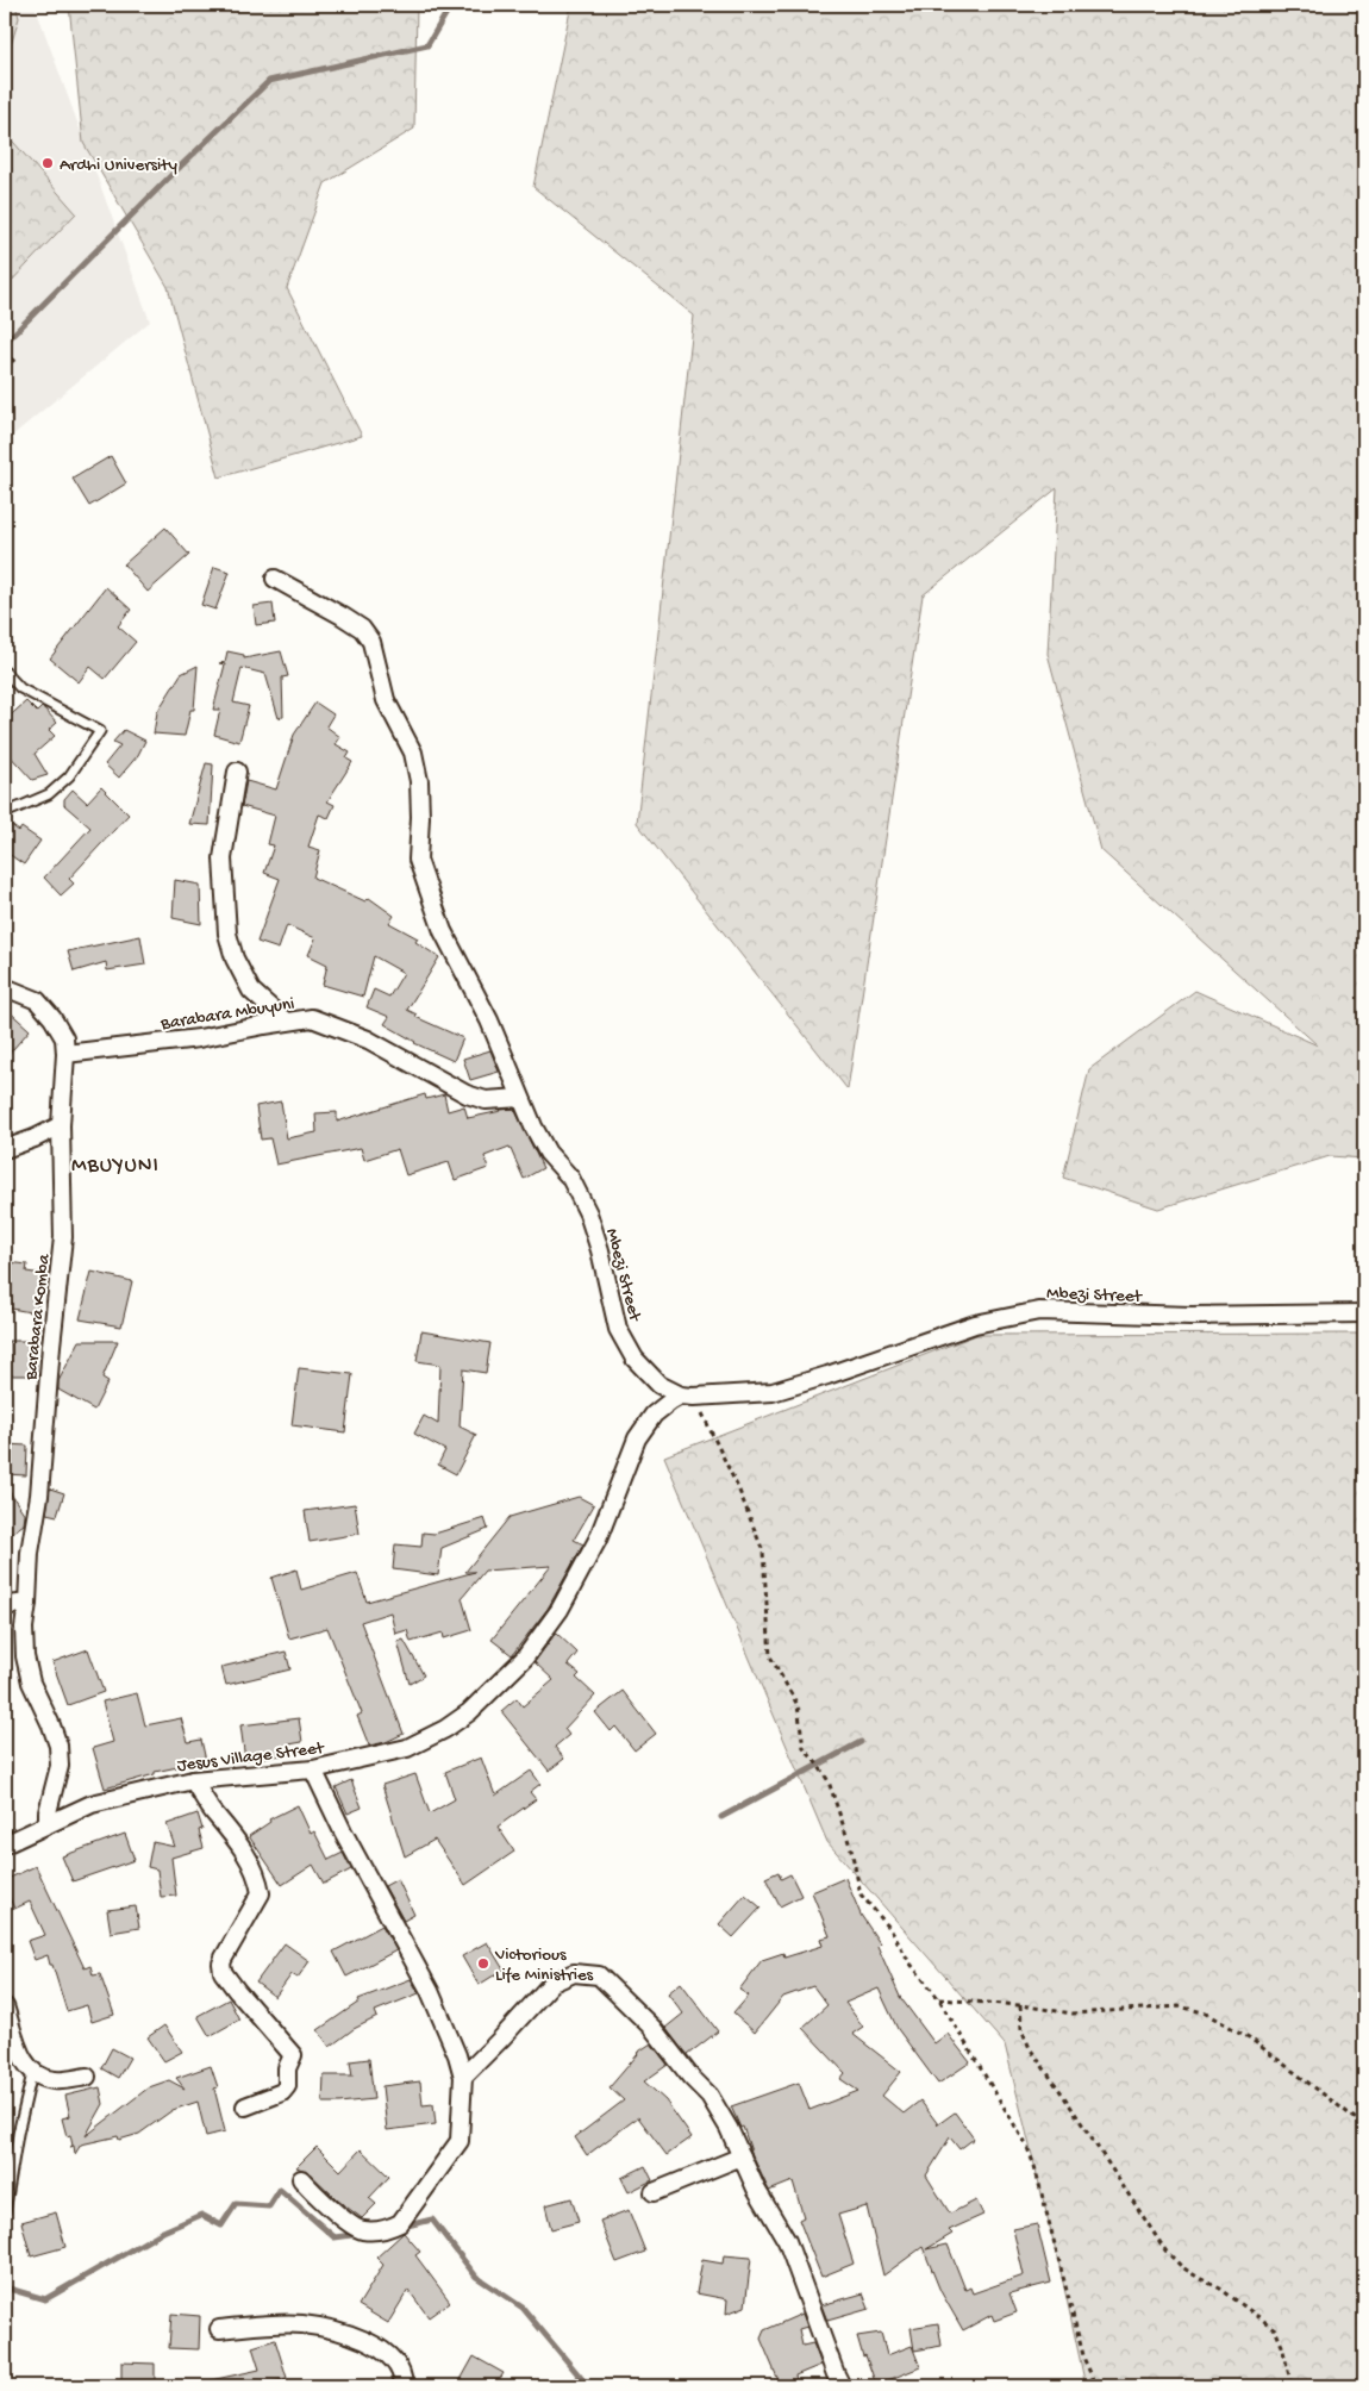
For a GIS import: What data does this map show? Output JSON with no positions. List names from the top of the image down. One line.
{"streets":{"street":["Barabara Mbuyuni","Mbezi Street","Barabara Komba","Jesus Village Street"]},"crossings":[["Barabara Mbuyuni","Mbezi Street"],["Barabara Mbuyuni","Barabara Komba"],["Mbezi Street","Jesus Village Street"],["Barabara Komba","Jesus Village Street"]],"districts":["MBUYUNI"],"places":["Ardhi University","Victorious Life Ministries"]}
